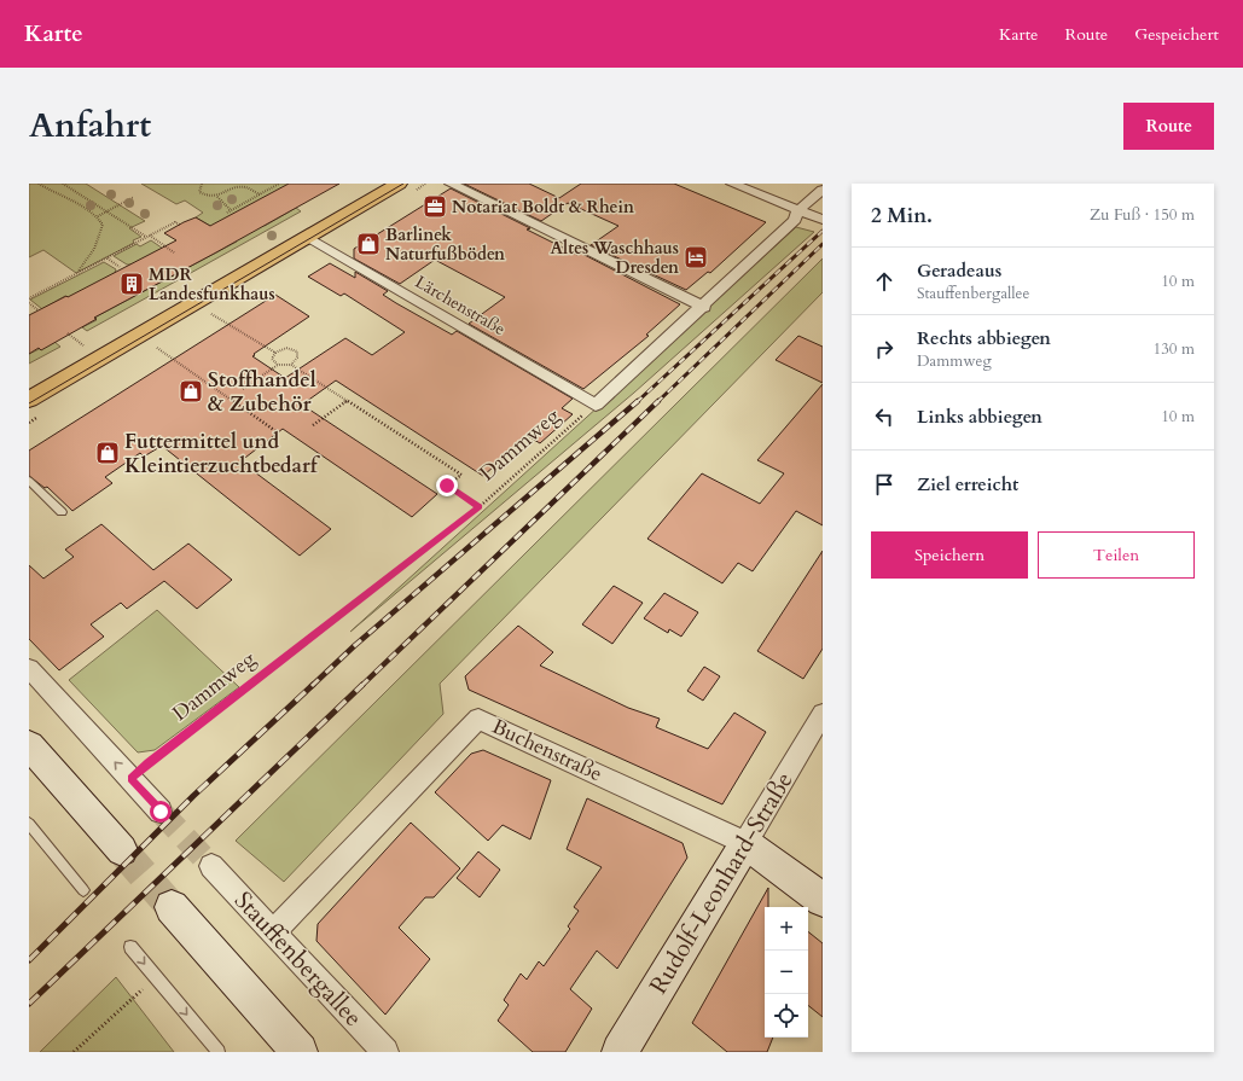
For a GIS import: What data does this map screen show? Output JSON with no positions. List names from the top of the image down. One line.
{"streets":{"main road":["Buchenstraße","Rudolf-Leonhard-Straße"],"street":["Lärchenstraße","Stauffenbergallee"],"path":["Dammweg"]},"crossings":[["Lärchenstraße","Dammweg"],["Buchenstraße","Rudolf-Leonhard-Straße"],["Buchenstraße","Stauffenbergallee"]],"places":{"office":["Notariat Boldt & Rhein"],"shop":["Barlinek Naturfußböden","Stoffhandel & Zubehör","Futtermittel und Kleintierzuchtbedarf"],"hotel":["Altes Waschhaus Dresden"],"building":["MDR Landesfunkhaus"]},"page":{"header":"Karte","nav":["Karte","Route","Gespeichert"],"title":"Anfahrt","buttons":["Route",["Speichern","Teilen"]],"heading":["2 Min.","Zu Fuß · 150 m"],"list":[["Geradeaus","Stauffenbergallee","10 m"],["Rechts abbiegen","Dammweg","130 m"],["Links abbiegen","10 m"],"Ziel erreicht"],"map_buttons":["+","−"]}}
